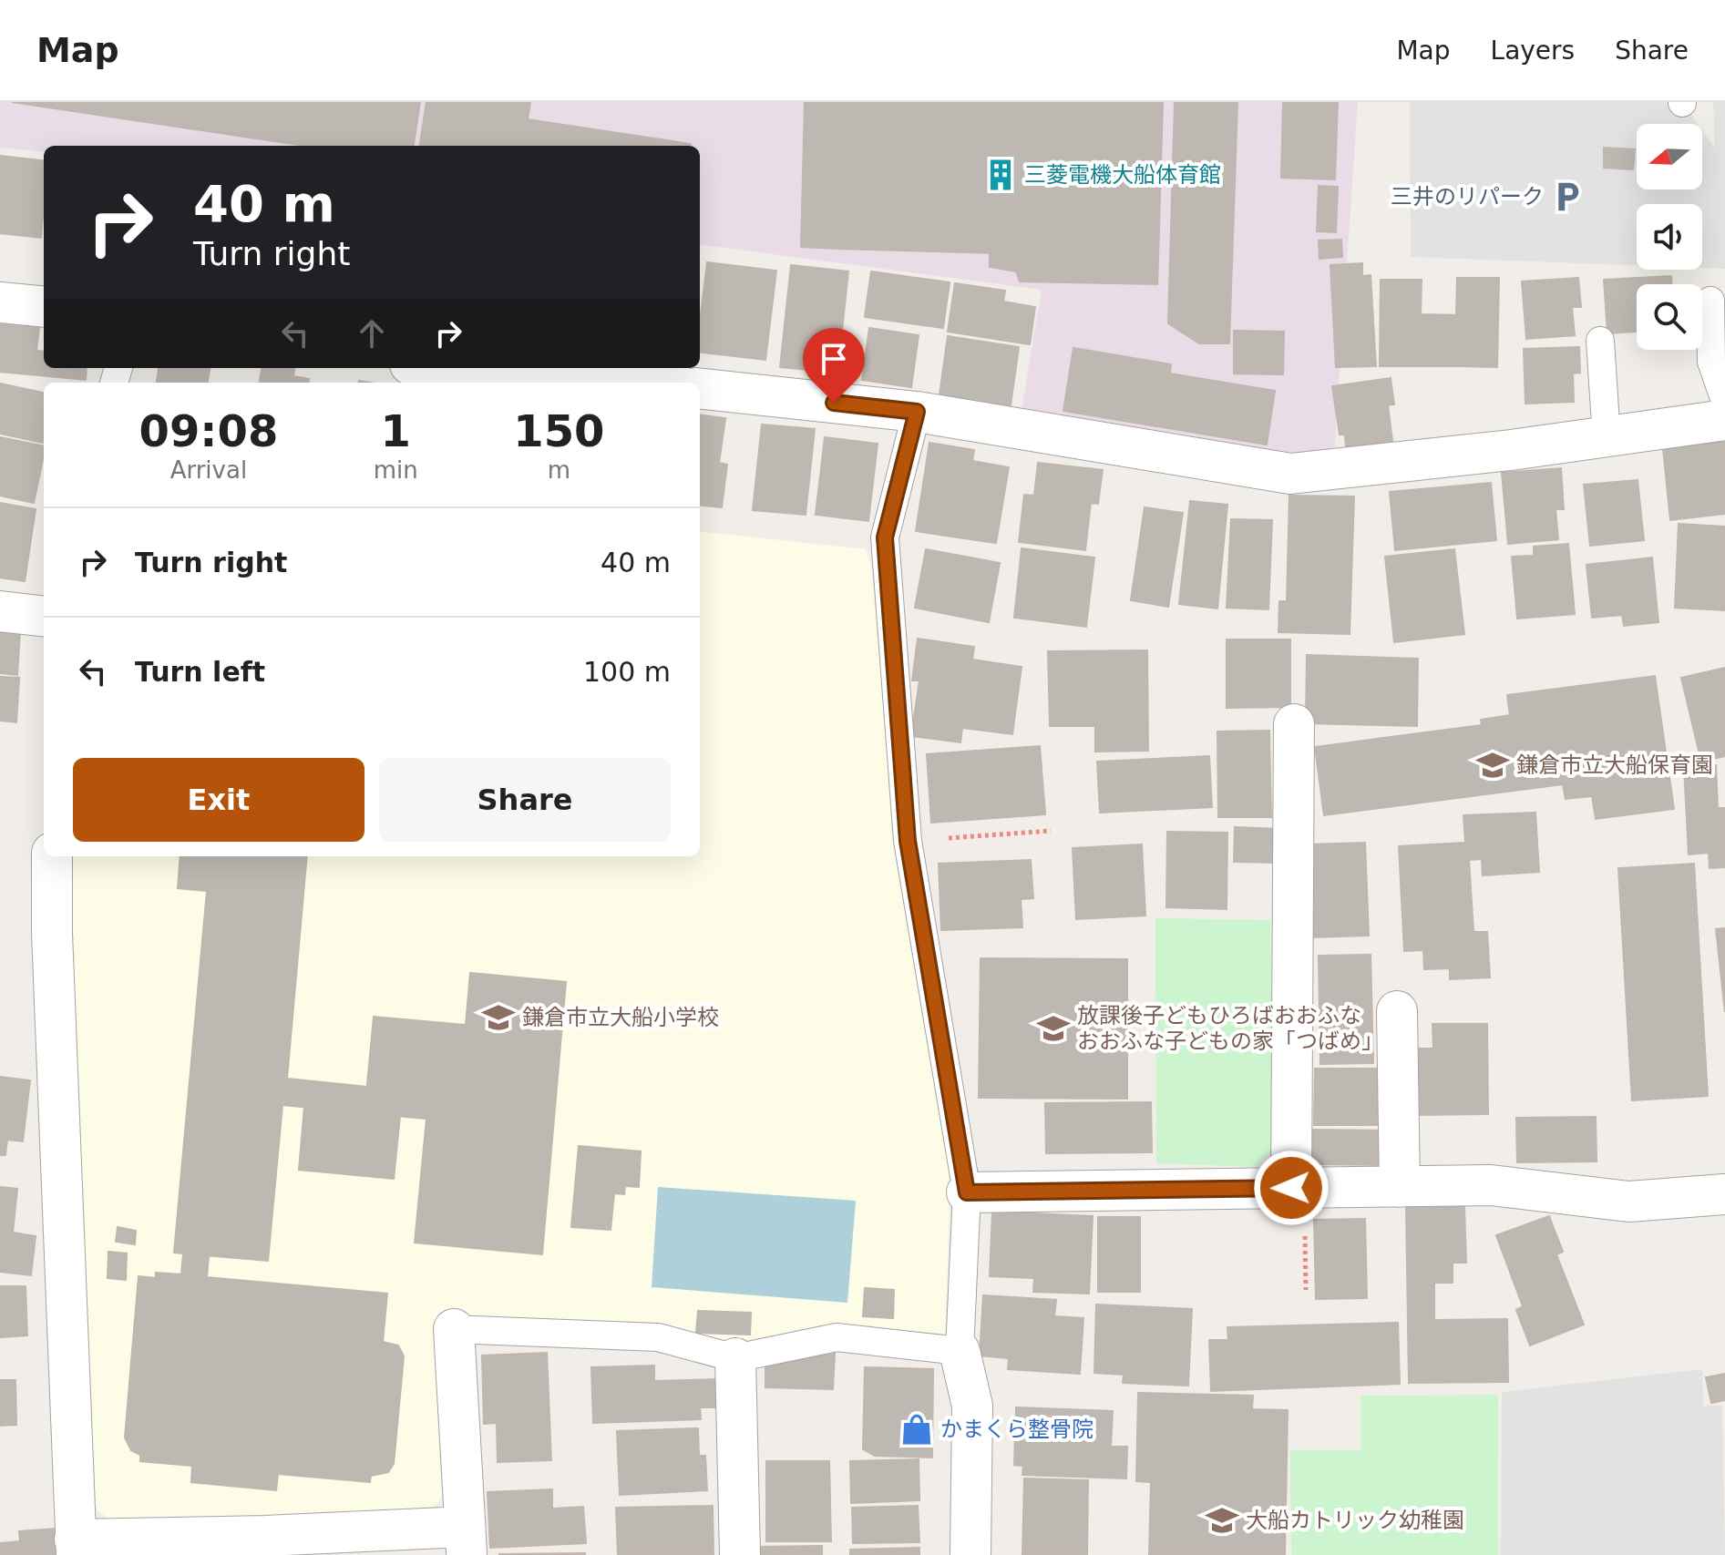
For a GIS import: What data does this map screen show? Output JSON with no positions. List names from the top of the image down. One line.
{"places":{"building":["三菱電機大船体育館"],"parking":["三井のリパーク"],"school or university":["鎌倉市立大船保育園","鎌倉市立大船小学校","放課後子どもひろばおおふな おおふな子どもの家「つばめ」","大船カトリック幼稚園"],"shop":["かまくら整骨院"]},"north":"left","page":{"header":"Map","nav":["Map","Layers","Share"],"turn":["40 m","Turn right"],"eta":["09:08","Arrival","1","min","150","m"],"list":[{"name":"Turn right","value":"40 m"},{"name":"Turn left","value":"100 m"}],"buttons":["Exit","Share"]}}
